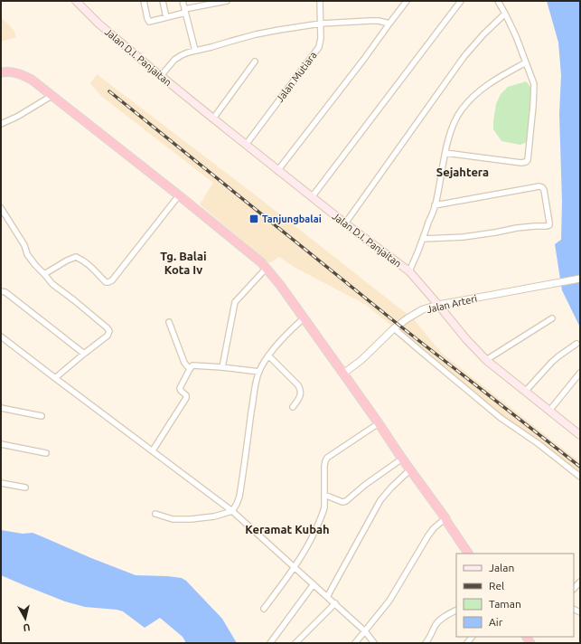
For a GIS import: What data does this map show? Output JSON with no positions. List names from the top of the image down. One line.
{"streets":{"main road":["Jalan D.I. Panjaitan"],"street":["Jalan Mutiara","Jalan Arteri"]},"crossings":[["Jalan D.I. Panjaitan","Jalan Mutiara"],["Jalan D.I. Panjaitan","Jalan Arteri"]],"districts":["Sejahtera","Tg. Balai Kota Iv","Keramat Kubah"],"places":{"transit":["Tanjungbalai"]},"legend":["Jalan","Rel","Taman","Air"],"north":"bottom"}
